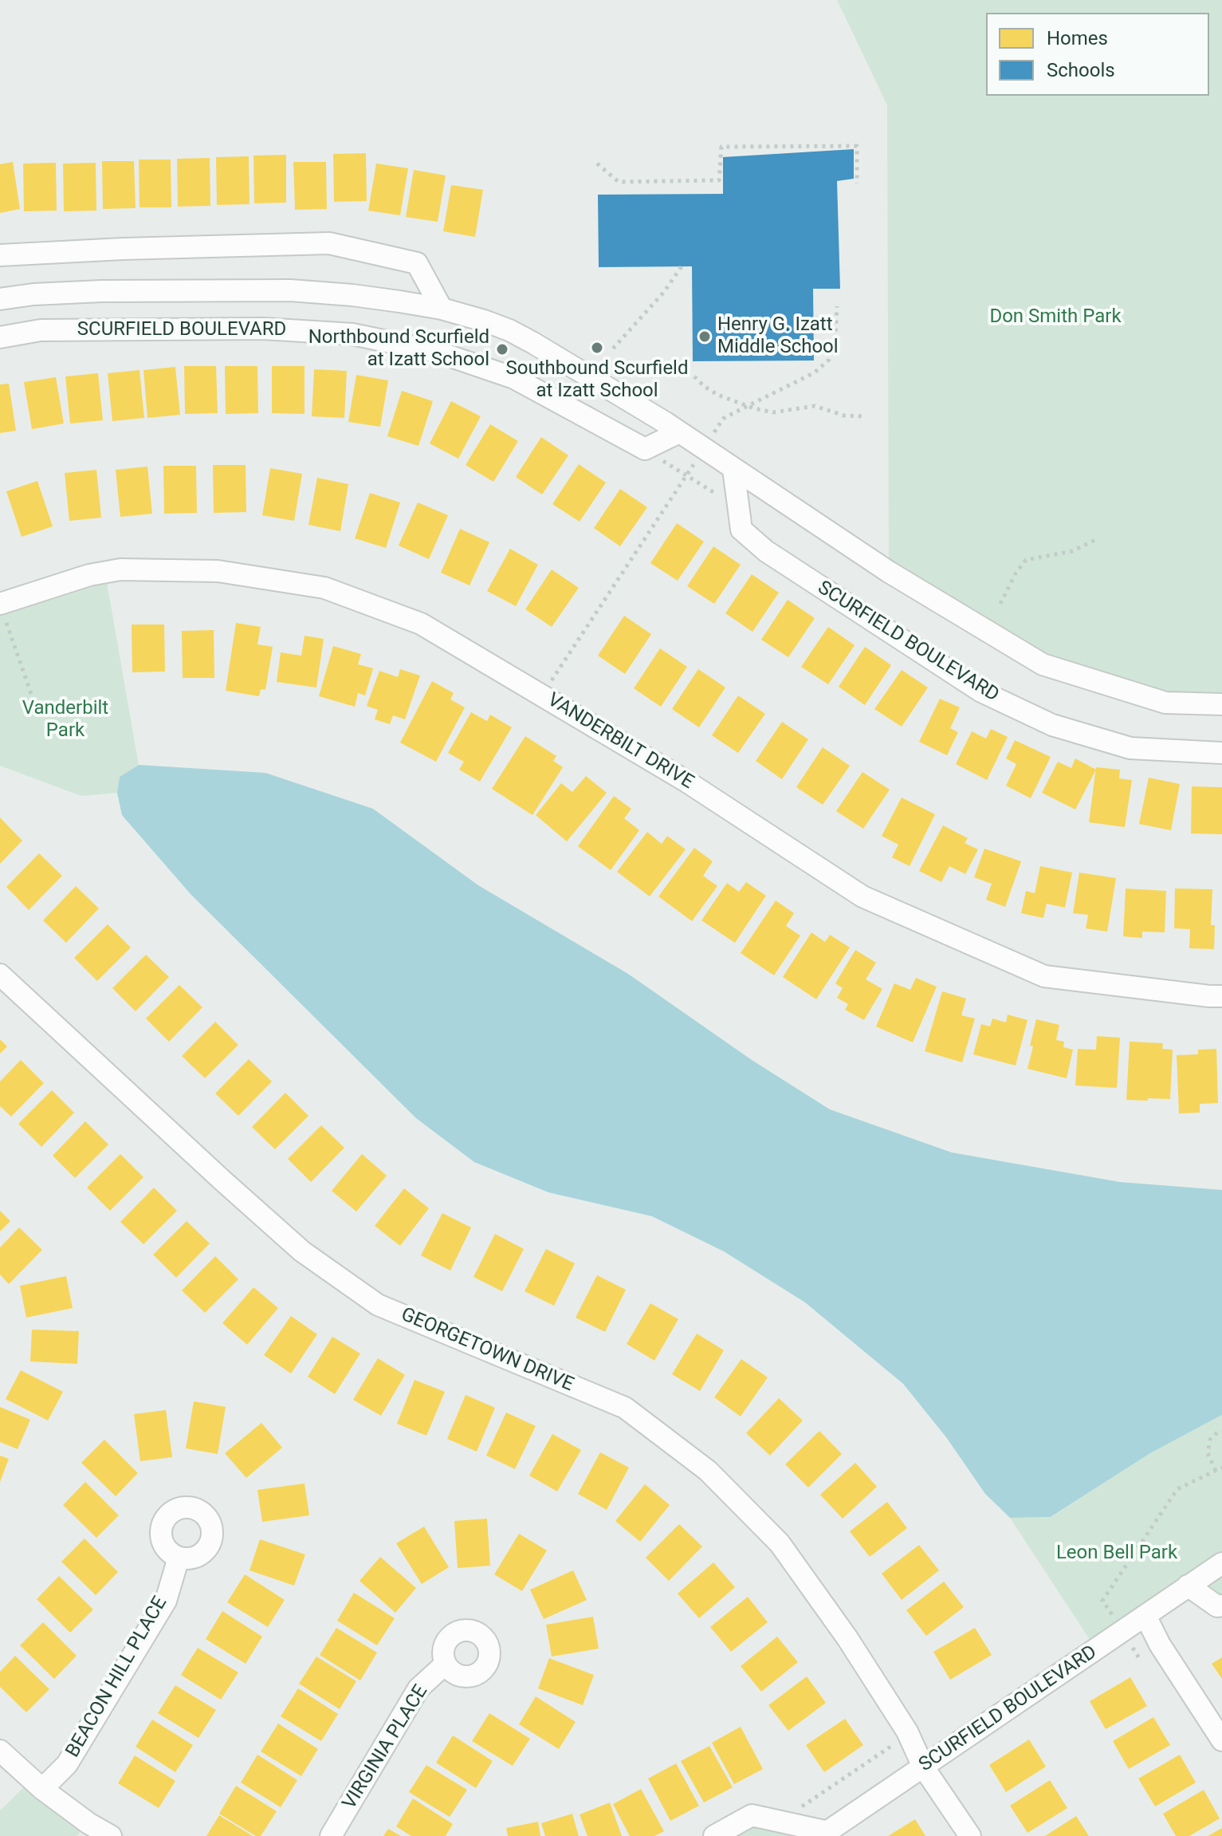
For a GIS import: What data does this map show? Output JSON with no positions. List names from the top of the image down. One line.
{"streets":{"street":["SCURFIELD BOULEVARD","VANDERBILT DRIVE","GEORGETOWN DRIVE","BEACON HILL PLACE","VIRGINIA PLACE"]},"crossings":[["SCURFIELD BOULEVARD","GEORGETOWN DRIVE"]],"parks":["Don Smith Park","Vanderbilt Park","Leon Bell Park"],"places":["Henry G. Izatt Middle School","Southbound Scurfield at Izatt School","Northbound Scurfield at Izatt School"],"legend":["Homes","Schools"]}
